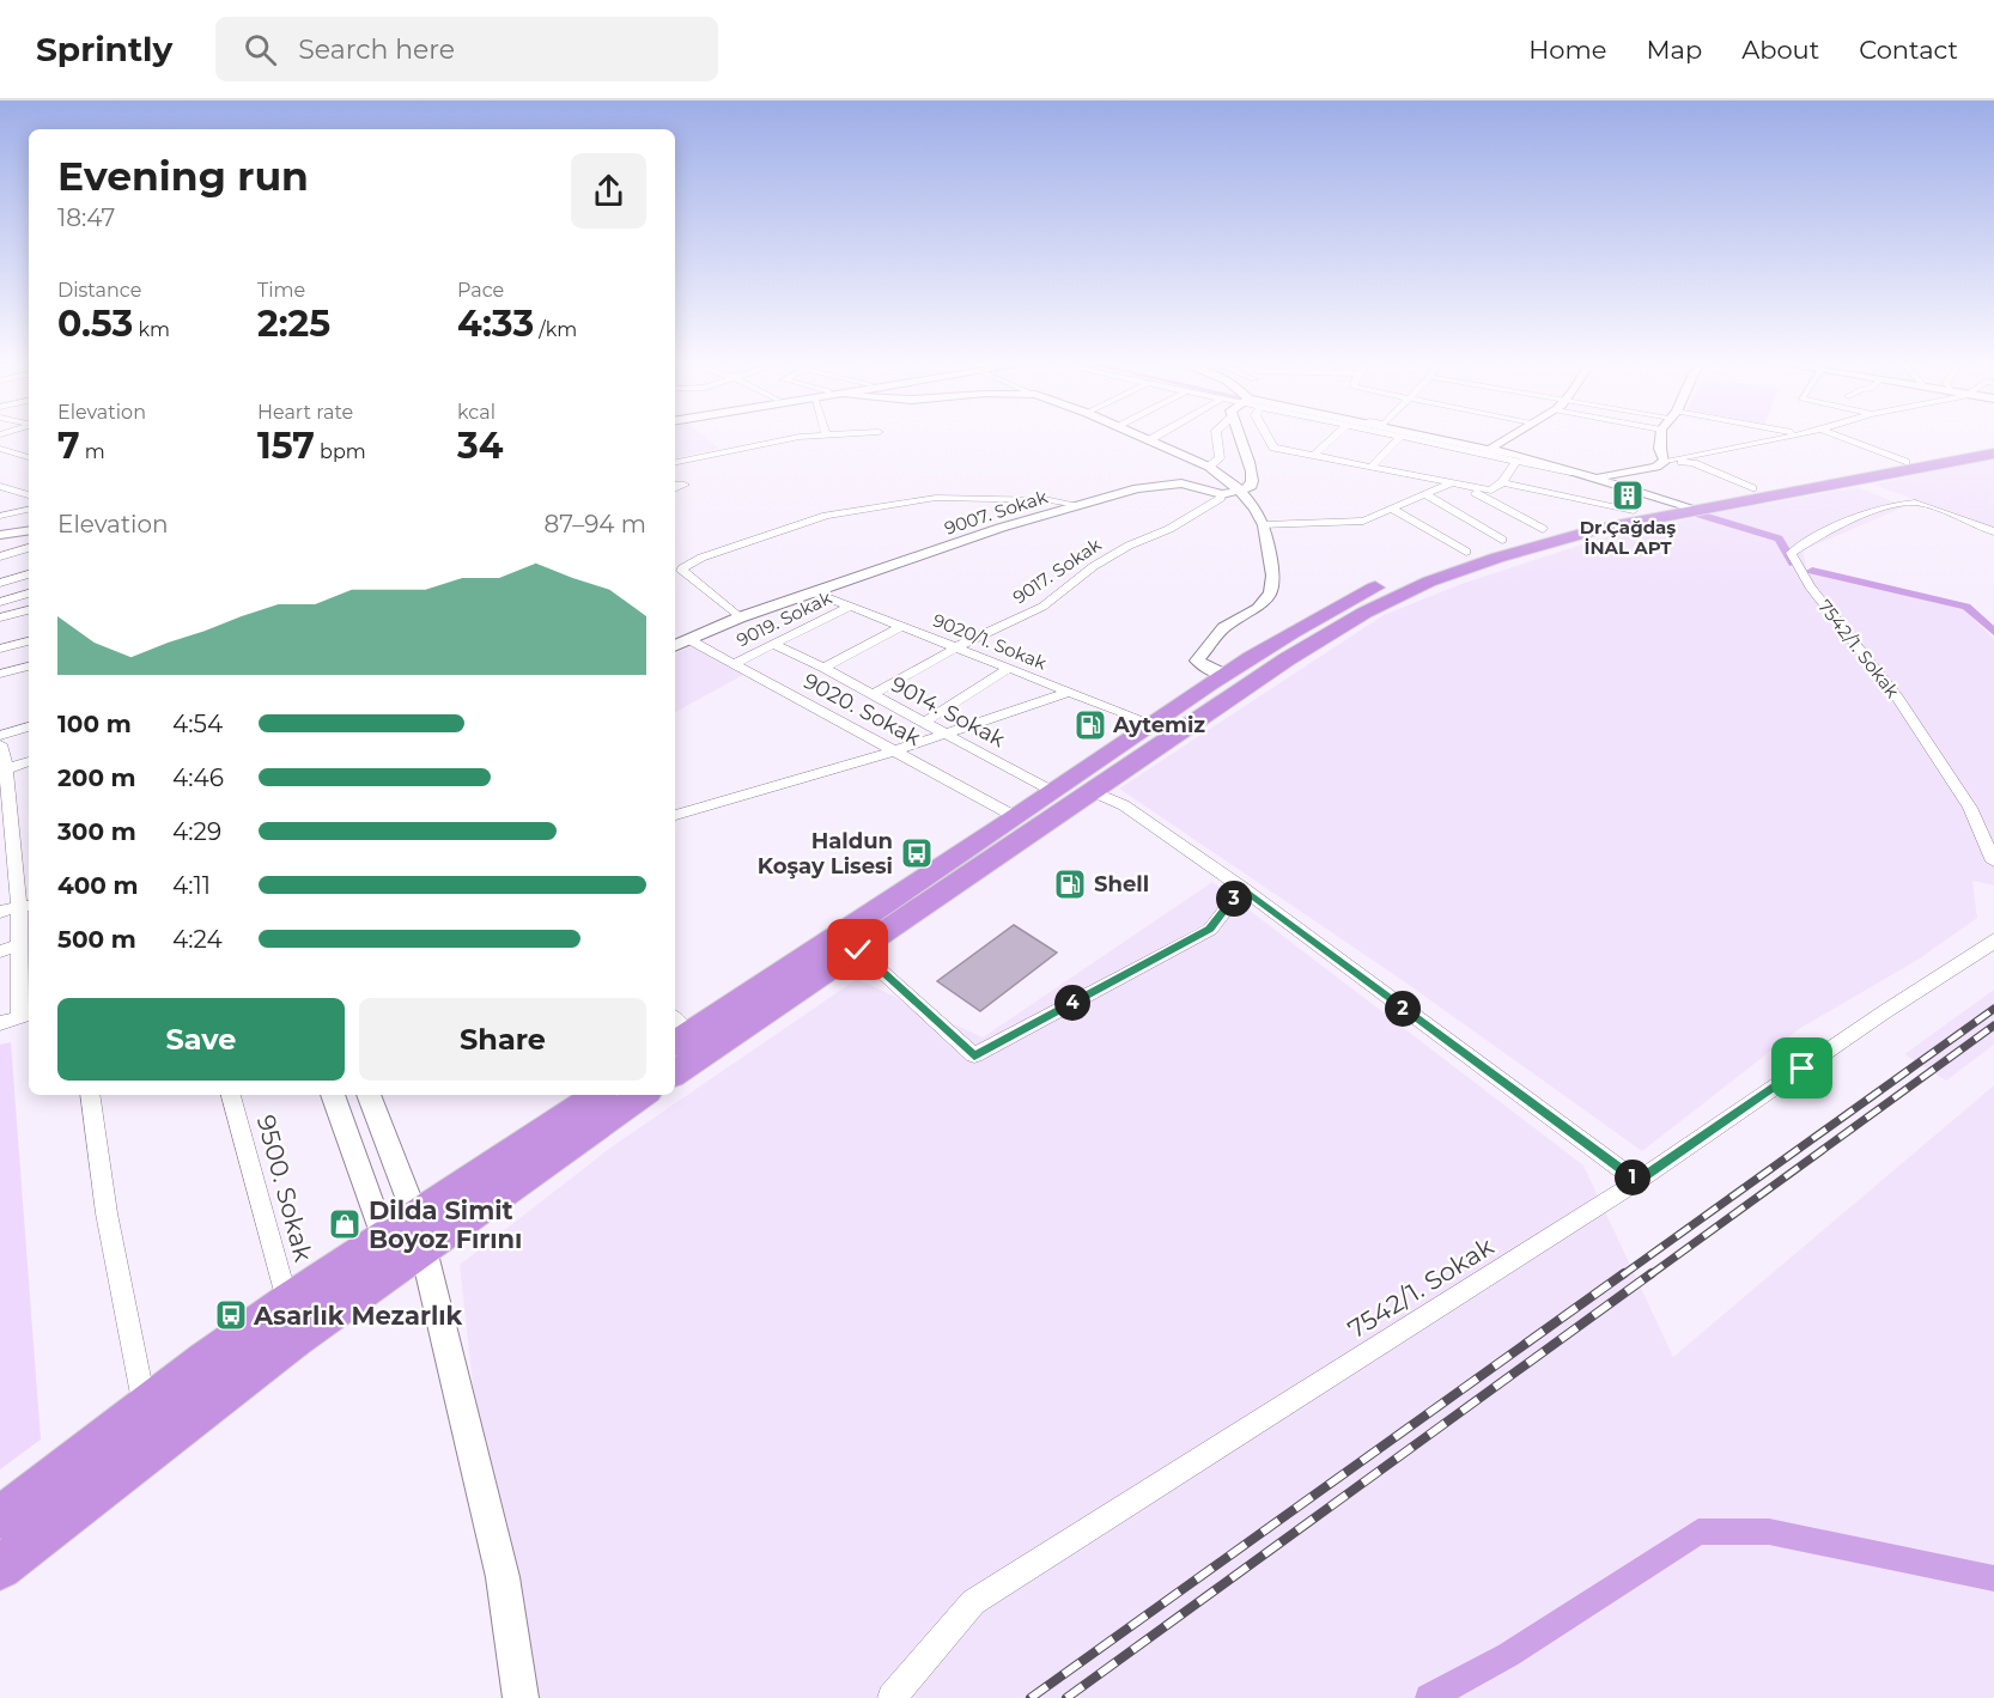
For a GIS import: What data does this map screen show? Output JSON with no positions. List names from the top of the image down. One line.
{"streets":{"street":["9007. Sokak","9017. Sokak","9019. Sokak","9020/1. Sokak","7542/1. Sokak","9020. Sokak","9014. Sokak","9500. Sokak"]},"crossings":[["9007. Sokak","9017. Sokak"],["9007. Sokak","9020/1. Sokak"],["9007. Sokak","9020. Sokak"],["9017. Sokak","9020/1. Sokak"],["9017. Sokak","9014. Sokak"],["9019. Sokak","9020/1. Sokak"],["9019. Sokak","9020. Sokak"],["9019. Sokak","9014. Sokak"]],"places":{"building":["Dr.Çağdaş İNAL APT"],"fuel station":["Aytemiz","Shell"],"bus stop":["Haldun Koşay Lisesi","Asarlık Mezarlık"],"shop":["Dilda Simit Boyoz Fırını"]},"page":{"header":"Sprintly","search":"Search here","nav":["Home","Map","About","Contact"],"heading":["Evening run","18:47"],"stats":[["Distance","0.53 km"],["Time","2:25"],["Pace","4:33 /km"],["Elevation","7 m"],["Heart rate","157 bpm"],["kcal","34"]],"chart":["Elevation","87–94 m"],"list":[{"name":"100 m","note":"4:54"},{"name":"200 m","note":"4:46"},{"name":"300 m","note":"4:29"},{"name":"400 m","note":"4:11"},{"name":"500 m","note":"4:24"}],"pins":["3","4","2","1"],"buttons":["Save","Share"]}}
